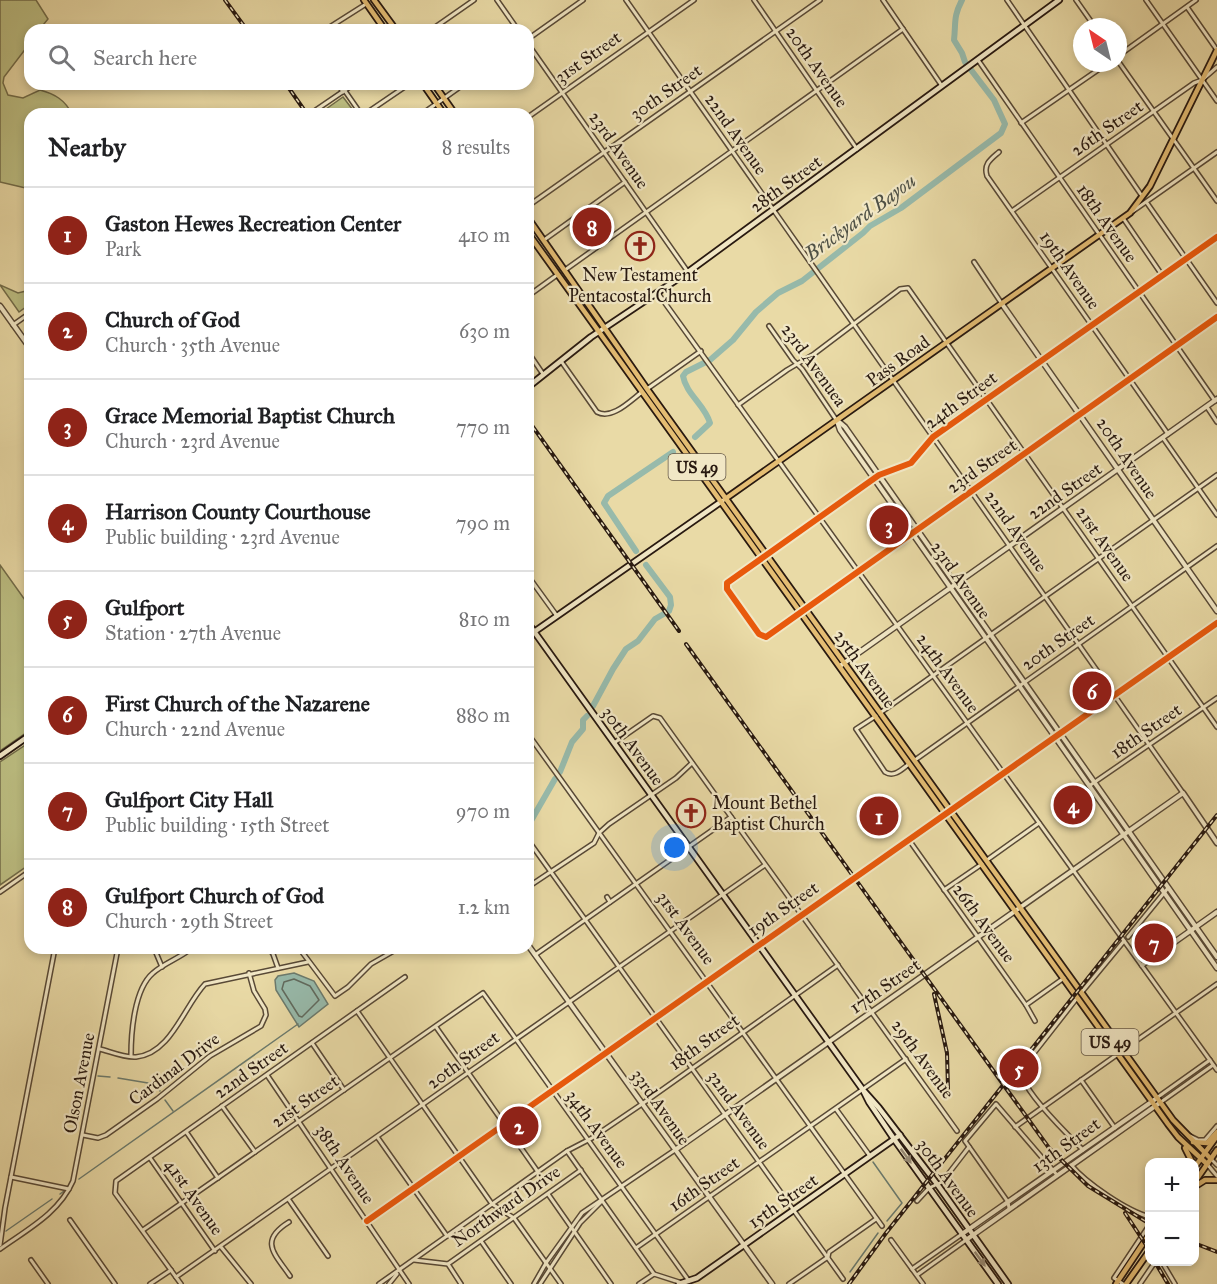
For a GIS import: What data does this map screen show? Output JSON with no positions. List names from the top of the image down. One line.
{"streets":{"main road":["28th Street","Pass Road","US 49","25th Avenue","30th Avenue","15th Street"],"street":["31st Street","20th Avenue","30th Street","26th Street","22nd Avenue","23rd Avenue","18th Avenue","19th Avenue","23rd Avenuea","24th Street","23rd Street","22nd Street","21st Avenue","20th Street","24th Avenue","18th Street","19th Street","26th Avenue","31st Avenue","17th Street","29th Avenue","Cardinal Drive","Olson Avenue","21st Street","33rd Avenue","32nd Avenue","34th Avenue","13th Street","38th Avenue","16th Street","41st Avenue","Northward Drive"]},"crossings":[["31st Street","22nd Avenue"],["31st Street","23rd Avenue"],["20th Avenue","30th Street"],["20th Avenue","28th Street"],["20th Avenue","Pass Road"],["20th Avenue","24th Street"],["20th Avenue","23rd Street"],["20th Avenue","22nd Street"],["20th Avenue","20th Street"],["30th Street","22nd Avenue"],["30th Street","23rd Avenue"],["26th Street","18th Avenue"],["26th Street","19th Avenue"],["26th Street","Pass Road"],["22nd Avenue","28th Street"],["22nd Avenue","Pass Road"],["22nd Avenue","24th Street"],["22nd Avenue","23rd Street"],["22nd Avenue","22nd Street"],["22nd Avenue","21st Avenue"],["22nd Avenue","20th Street"],["22nd Avenue","18th Street"],["22nd Avenue","19th Street"],["22nd Avenue","17th Street"],["23rd Avenue","28th Street"],["23rd Avenue","Pass Road"],["23rd Avenue","23rd Avenuea"],["23rd Avenue","24th Street"],["23rd Avenue","23rd Street"],["23rd Avenue","22nd Street"],["23rd Avenue","20th Street"],["23rd Avenue","18th Street"],["23rd Avenue","19th Street"],["23rd Avenue","17th Street"],["28th Street","18th Avenue"],["28th Street","25th Avenue"],["28th Street","24th Avenue"],["18th Avenue","Pass Road"],["18th Avenue","24th Street"],["18th Avenue","23rd Street"],["18th Avenue","22nd Street"],["19th Avenue","Pass Road"],["19th Avenue","24th Street"],["19th Avenue","23rd Street"],["19th Avenue","22nd Street"],["Pass Road","23rd Avenuea"],["Pass Road","21st Avenue"],["Pass Road","25th Avenue"],["Pass Road","24th Avenue"],["Pass Road","30th Avenue"],["24th Street","23rd Street"],["24th Street","21st Avenue"],["24th Street","25th Avenue"],["24th Street","24th Avenue"],["23rd Street","21st Avenue"],["23rd Street","25th Avenue"],["23rd Street","24th Avenue"],["US 49","25th Avenue"],["22nd Street","21st Avenue"],["22nd Street","25th Avenue"],["22nd Street","24th Avenue"],["22nd Street","21st Street"],["22nd Street","38th Avenue"],["22nd Street","41st Avenue"],["21st Avenue","20th Street"],["21st Avenue","18th Street"],["21st Avenue","19th Street"],["20th Street","25th Avenue"],["20th Street","24th Avenue"],["20th Street","30th Avenue"],["20th Street","31st Avenue"],["20th Street","29th Avenue"],["20th Street","33rd Avenue"],["20th Street","32nd Avenue"],["20th Street","34th Avenue"],["20th Street","38th Avenue"],["20th Street","41st Avenue"],["25th Avenue","19th Street"],["25th Avenue","17th Street"],["25th Avenue","13th Street"],["24th Avenue","19th Street"],["24th Avenue","17th Street"],["24th Avenue","13th Street"],["18th Street","30th Avenue"],["18th Street","31st Avenue"],["18th Street","29th Avenue"],["18th Street","33rd Avenue"],["18th Street","32nd Avenue"],["18th Street","34th Avenue"],["18th Street","38th Avenue"],["30th Avenue","19th Street"],["30th Avenue","17th Street"],["30th Avenue","29th Avenue"],["30th Avenue","13th Street"],["30th Avenue","16th Street"],["30th Avenue","15th Street"],["19th Street","26th Avenue"],["19th Street","31st Avenue"],["19th Street","29th Avenue"],["19th Street","33rd Avenue"],["19th Street","32nd Avenue"],["19th Street","34th Avenue"],["19th Street","38th Avenue"],["26th Avenue","17th Street"],["31st Avenue","17th Street"],["31st Avenue","16th Street"],["31st Avenue","15th Street"],["17th Street","29th Avenue"],["17th Street","33rd Avenue"],["17th Street","32nd Avenue"],["17th Street","34th Avenue"],["29th Avenue","16th Street"],["Cardinal Drive","Olson Avenue"],["21st Street","34th Avenue"],["21st Street","38th Avenue"],["21st Street","41st Avenue"],["33rd Avenue","16th Street"],["33rd Avenue","15th Street"],["32nd Avenue","16th Street"],["32nd Avenue","15th Street"],["34th Avenue","16th Street"],["34th Avenue","15th Street"]],"water":["Brickyard Bayou"],"places":{"church":["New Testament Pentacostal Church","Mount Bethel Baptist Church"]},"north":"top left","page":{"search":"Search here","heading":["Nearby","8 results"],"list":[{"mark":"1","name":"Gaston Hewes Recreation Center","note":"Park","value":"410 m"},{"mark":"2","name":"Church of God","note":"Church · 35th Avenue","value":"630 m"},{"mark":"3","name":"Grace Memorial Baptist Church","note":"Church · 23rd Avenue","value":"770 m"},{"mark":"4","name":"Harrison County Courthouse","note":"Public building · 23rd Avenue","value":"790 m"},{"mark":"5","name":"Gulfport","note":"Station · 27th Avenue","value":"810 m"},{"mark":"6","name":"First Church of the Nazarene","note":"Church · 22nd Avenue","value":"880 m"},{"mark":"7","name":"Gulfport City Hall","note":"Public building · 15th Street","value":"970 m"},{"mark":"8","name":"Gulfport Church of God","note":"Church · 29th Street","value":"1.2 km"}],"pins":["8","3","6","4","1","7","5","2"],"map_buttons":["+","−"]}}
